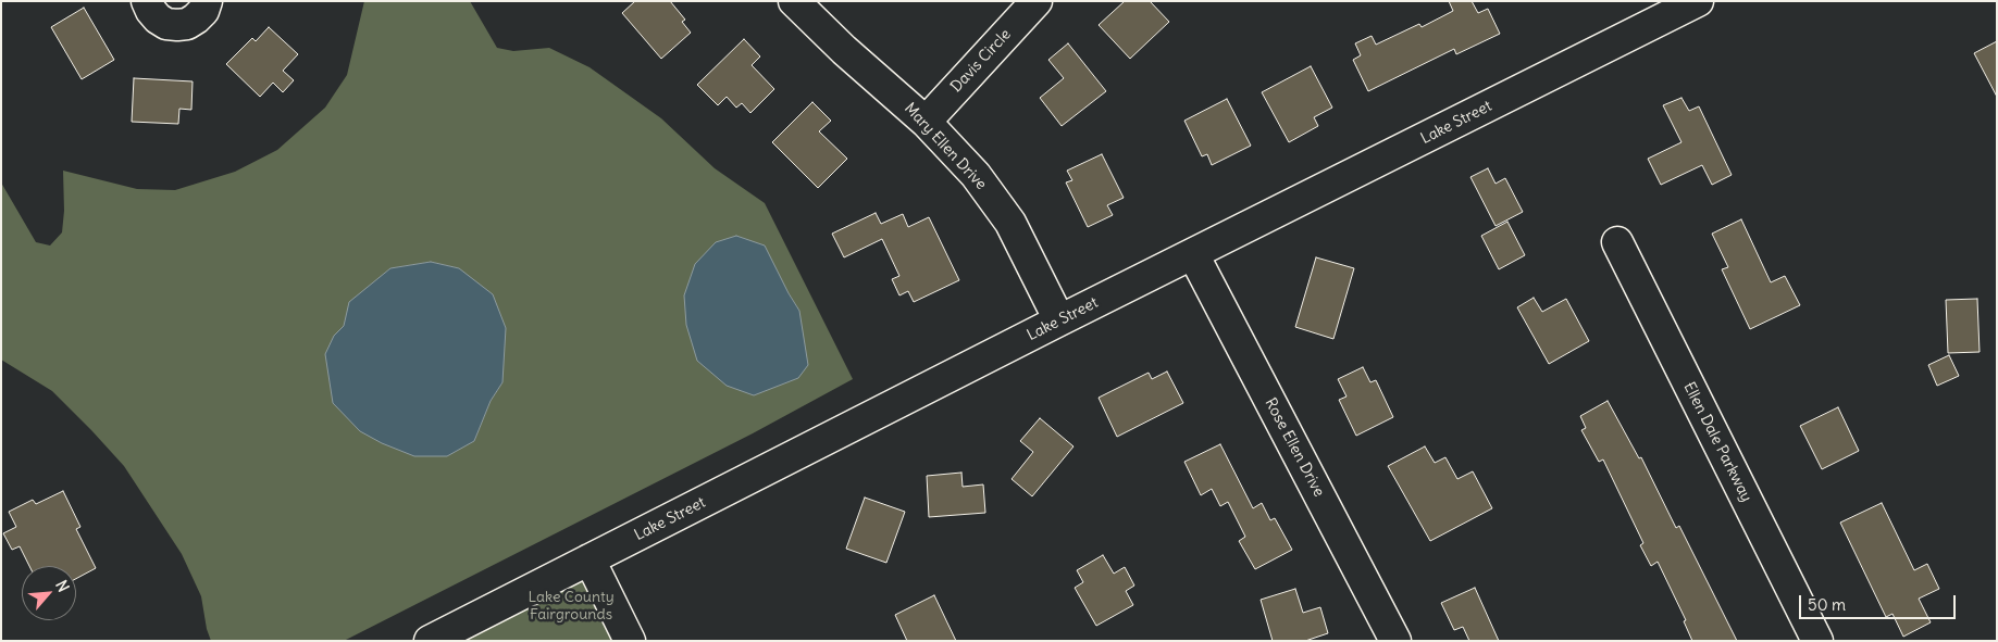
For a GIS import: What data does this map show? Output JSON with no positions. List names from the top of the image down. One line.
{"streets":{"street":["Davis Circle","Lake Street","Mary Ellen Drive","Ellen Dale Parkway","Rose Ellen Drive"]},"crossings":[["Davis Circle","Mary Ellen Drive"],["Lake Street","Mary Ellen Drive"],["Lake Street","Rose Ellen Drive"]],"parks":["Lake County Fairgrounds"],"scale_bar":"50 m","north":"top right"}
